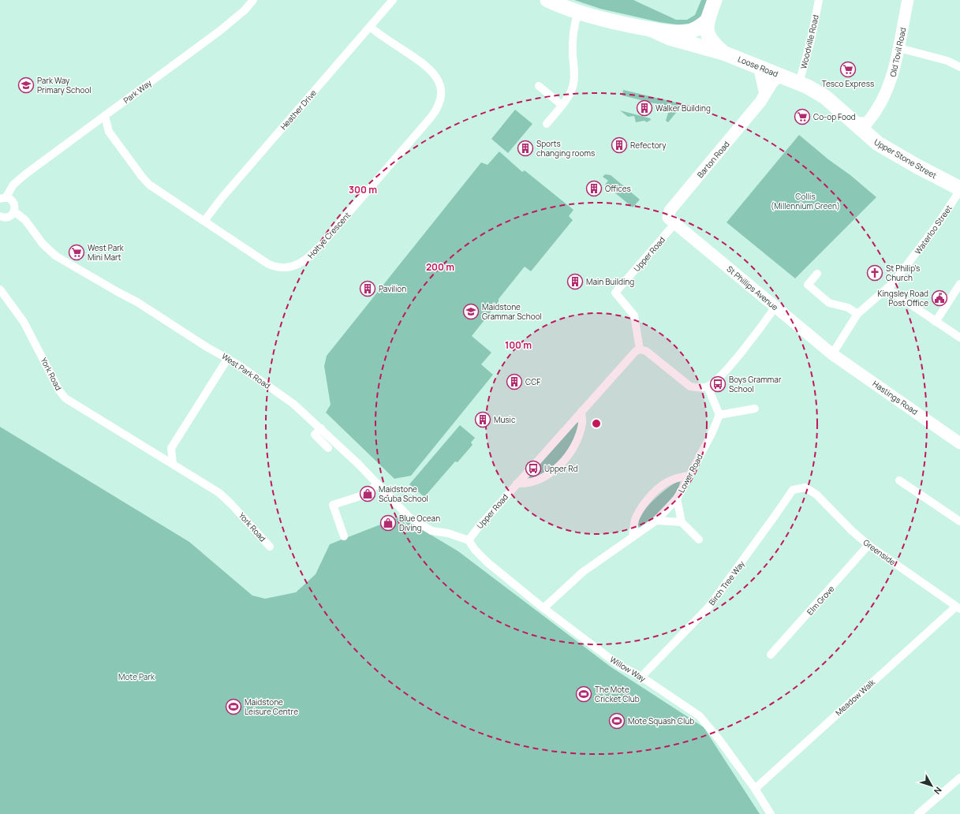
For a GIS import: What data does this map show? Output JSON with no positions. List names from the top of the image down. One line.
{"streets":{"highway":["Loose Road","Upper Stone Street"],"street":["Woodville Road","Old Tovil Road","Park Way","Heather Drive","Barton Road","Waterloo Street","Holtye Crescent","Upper Road","St Phillips Avenue","West Park Road","York Road","Hastings Road","Lower Road","Greenside","Birch Tree Way","Elm Grove","Willow Way","Meadow Walk"]},"crossings":[["Woodville Road","Loose Road"],["Old Tovil Road","Loose Road"],["Old Tovil Road","Upper Stone Street"],["Loose Road","Upper Stone Street"],["Loose Road","Barton Road"],["Park Way","Holtye Crescent"],["Heather Drive","Holtye Crescent"],["Upper Stone Street","Waterloo Street"],["Barton Road","Upper Road"],["Barton Road","St Phillips Avenue"],["Waterloo Street","St Phillips Avenue"],["Waterloo Street","Hastings Road"],["Upper Road","St Phillips Avenue"],["Upper Road","West Park Road"],["Upper Road","Willow Way"],["St Phillips Avenue","Hastings Road"],["West Park Road","Willow Way"],["Lower Road","Willow Way"],["Greenside","Birch Tree Way"],["Greenside","Elm Grove"],["Greenside","Meadow Walk"],["Birch Tree Way","Willow Way"],["Willow Way","Meadow Walk"]],"parks":["Collis (Millennium Green)","Mote Park"],"places":{"supermarket":["Tesco Express","Co-op Food","West Park Mini Mart"],"school or university":["Park Way Primary School","Maidstone Grammar School"],"building":["Walker Building","Refectory","Sports changing rooms","Offices","Main Building","Pavilion","CCF","Music"],"church":["St Philip's Church"],"public building":["Kingsley Road Post Office"],"bus stop":["Boys Grammar School","Upper Rd"],"shop":["Maidstone Scuba School","Blue Ocean Diving"],"sports":["The Mote Cricket Club","Maidstone Leisure Centre","Mote Squash Club"]},"north":"bottom right","rings":["300 m","200 m","100 m"]}
